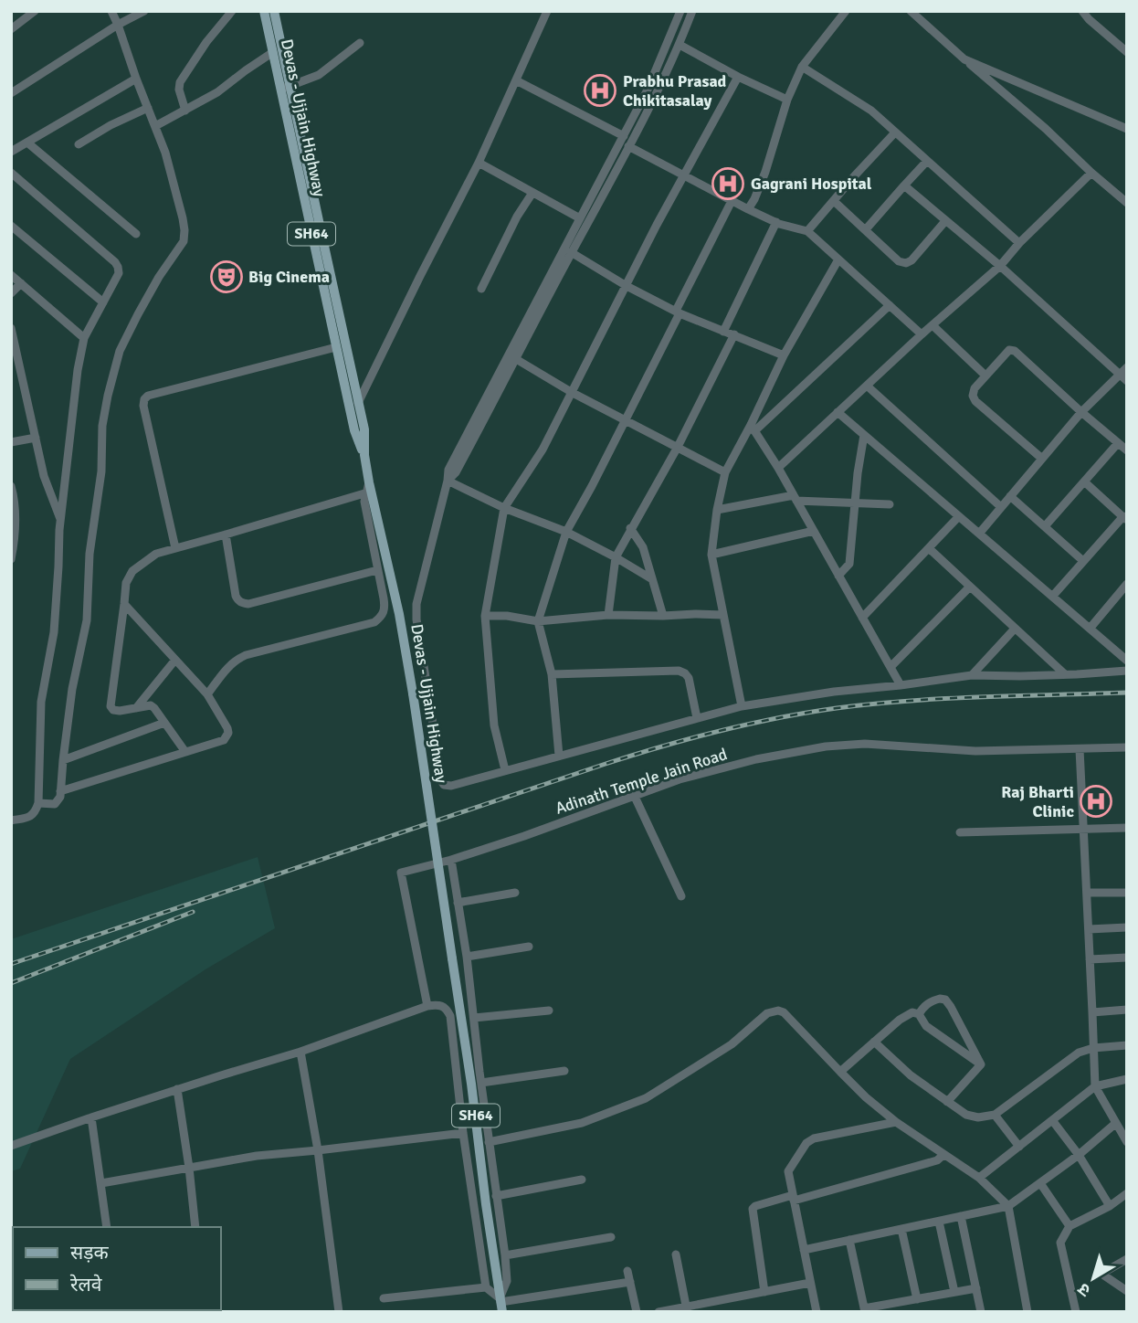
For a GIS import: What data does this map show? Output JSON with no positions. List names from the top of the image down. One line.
{"streets":{"main road":["Devas - Ujjain Highway","SH64"],"street":["Adinath Temple Jain Road"]},"places":{"hospital":["Prabhu Prasad Chikitasalay","Gagrani Hospital","Raj Bharti Clinic"],"theatre":["Big Cinema"]},"legend":["सड़क","रेलवे"],"north":"bottom left"}
